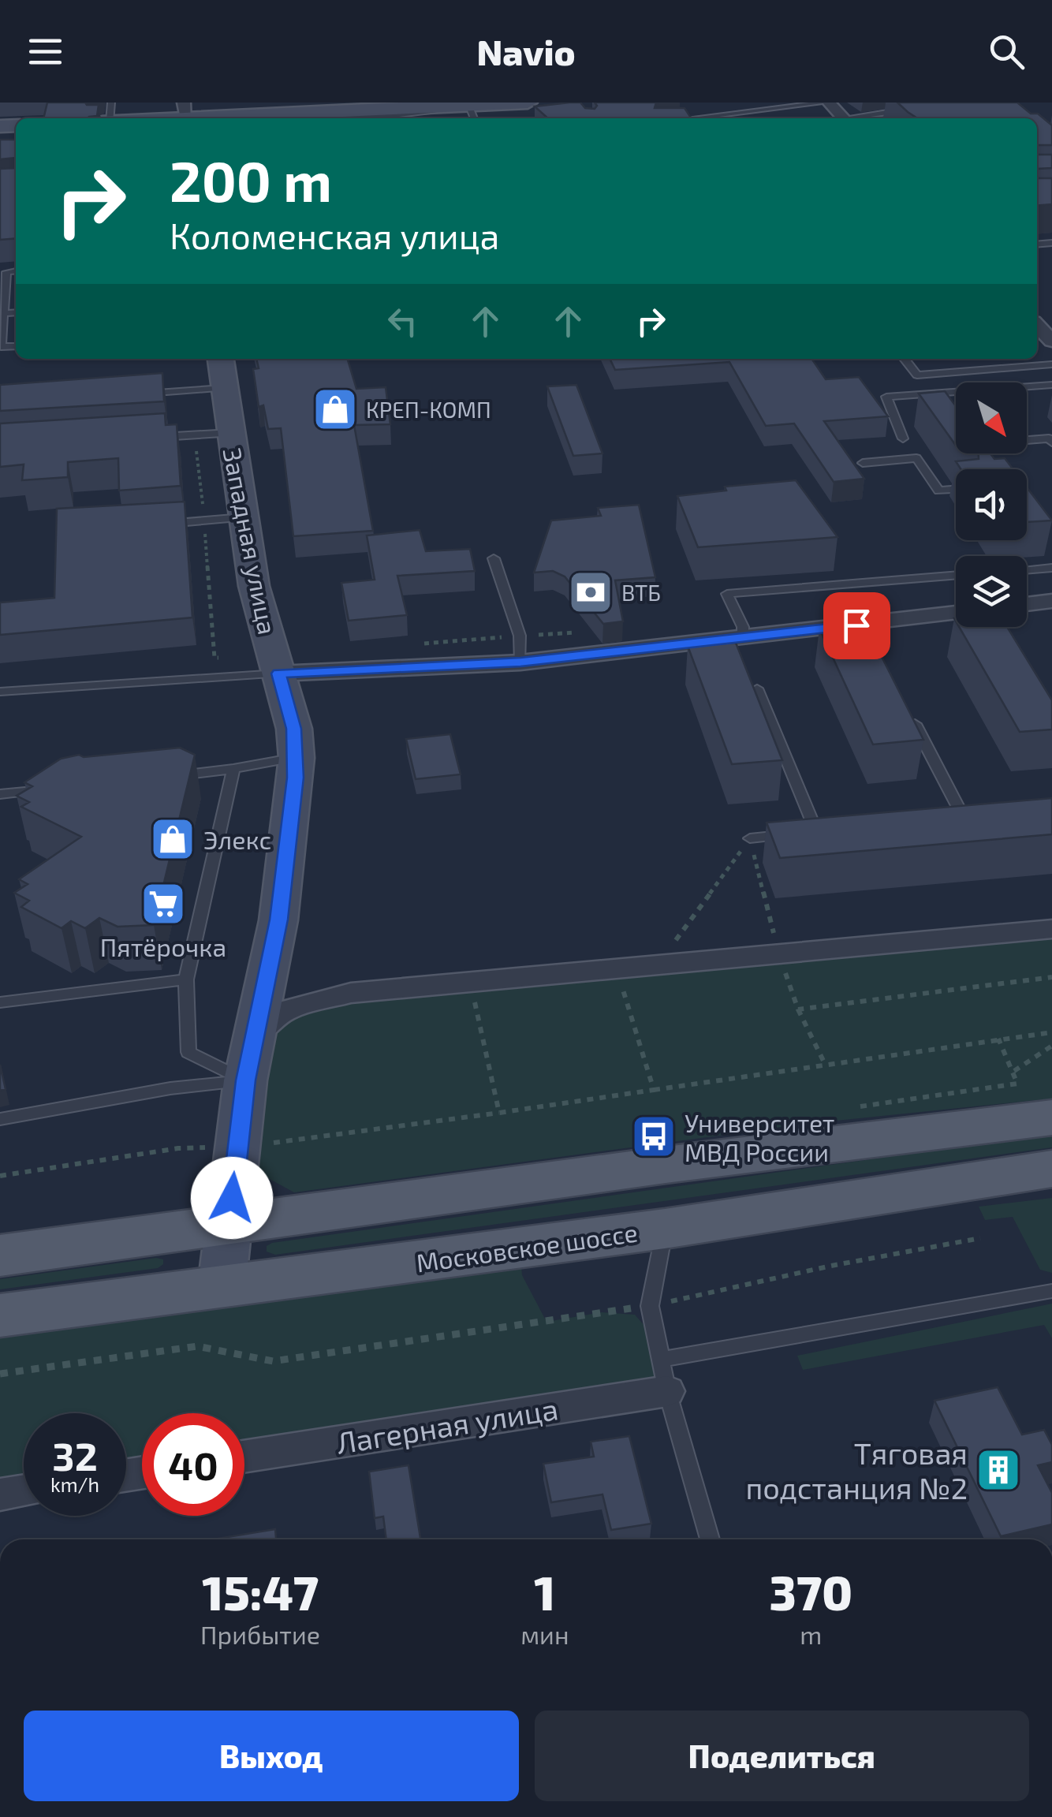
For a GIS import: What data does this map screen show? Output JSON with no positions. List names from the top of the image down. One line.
{"streets":{"main road":["Московское шоссе"],"street":["Западная улица","Лагерная улица"]},"crossings":[["Западная улица","Московское шоссе"]],"places":{"shop":["КРЕП-КОМП","Элекс"],"bank":["ВТБ"],"supermarket":["Пятёрочка"],"bus stop":["Университет МВД России"],"building":["Тяговая подстанция №2"]},"north":"bottom right","page":{"header":"Navio","turn":["200 m","Коломенская улица"],"speed":"32 km/h","limit":"40","eta":["15:47","Прибытие","1","мин","370","m"],"buttons":["Выход","Поделиться"]}}
